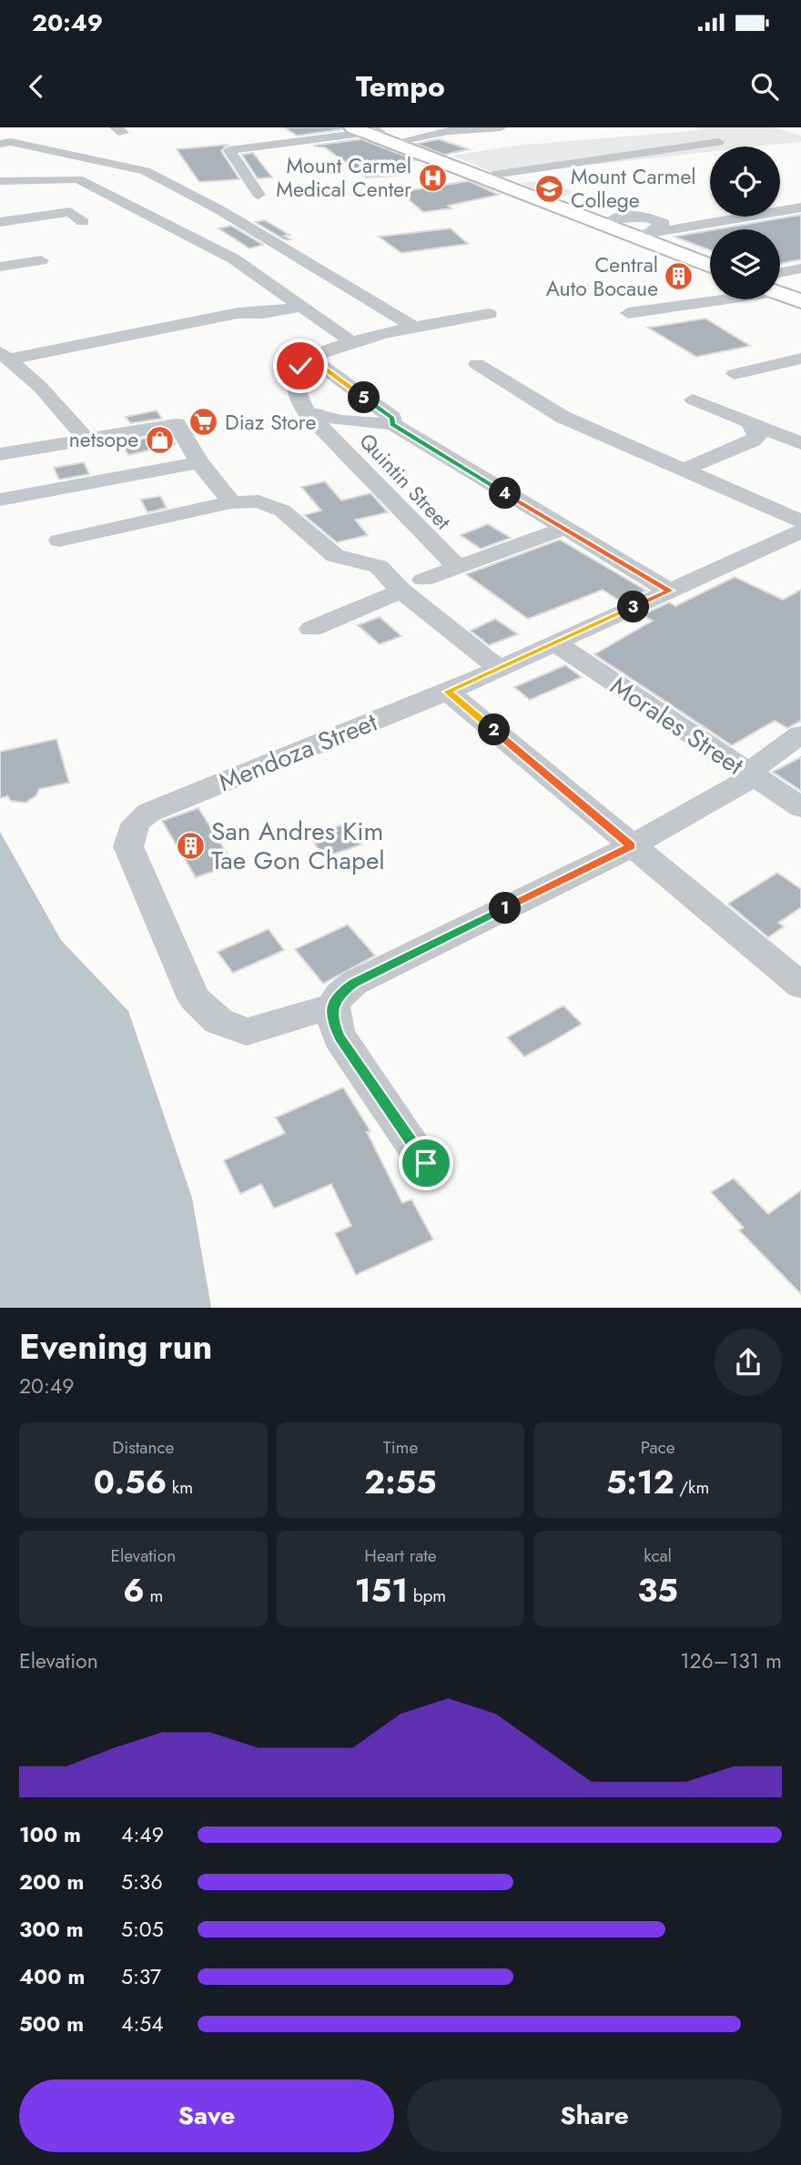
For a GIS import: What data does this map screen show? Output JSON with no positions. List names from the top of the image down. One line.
{"streets":{"street":["Quintin Street","Morales Street","Mendoza Street"]},"crossings":[["Morales Street","Mendoza Street"]],"places":{"hospital":["Mount Carmel Medical Center"],"school or university":["Mount Carmel College"],"building":["Central Auto Bocaue","San Andres Kim Tae Gon Chapel"],"supermarket":["Diaz Store"],"shop":["netsope"]},"page":{"status":"20:49","header":"Tempo","pins":["5","4","3","2","1"],"heading":["Evening run","20:49"],"stats":[["Distance","0.56 km"],["Time","2:55"],["Pace","5:12 /km"],["Elevation","6 m"],["Heart rate","151 bpm"],["kcal","35"]],"chart":["Elevation","126–131 m"],"list":[{"name":"100 m","note":"4:49"},{"name":"200 m","note":"5:36"},{"name":"300 m","note":"5:05"},{"name":"400 m","note":"5:37"},{"name":"500 m","note":"4:54"}],"buttons":["Save","Share"]}}
